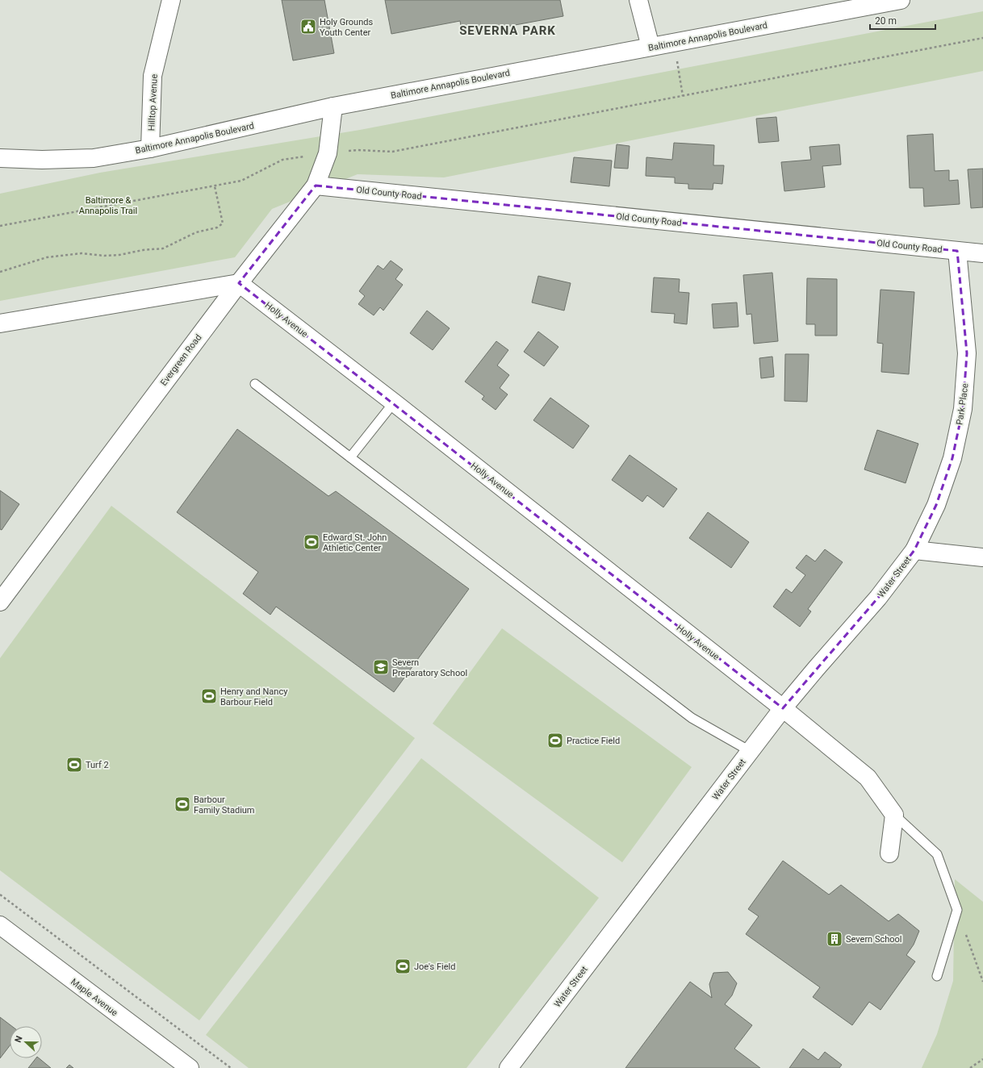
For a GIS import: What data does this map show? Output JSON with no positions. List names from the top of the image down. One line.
{"streets":{"street":["Baltimore Annapolis Boulevard","Hilltop Avenue","Old County Road","Holly Avenue","Evergreen Road","Park Place","Water Street","Maple Avenue"]},"crossings":[["Baltimore Annapolis Boulevard","Hilltop Avenue"],["Baltimore Annapolis Boulevard","Evergreen Road"],["Old County Road","Evergreen Road"],["Old County Road","Park Place"],["Holly Avenue","Evergreen Road"],["Holly Avenue","Water Street"],["Park Place","Water Street"]],"districts":["SEVERNA PARK"],"parks":["Baltimore & Annapolis Trail"],"places":{"public building":["Holy Grounds Youth Center"],"sports":["Edward St. John Athletic Center","Henry and Nancy Barbour Field","Practice Field","Turf 2","Barbour Family Stadium","Joe's Field"],"school or university":["Severn Preparatory School"],"building":["Severn School"]},"scale_bar":"20 m","north":"left"}
